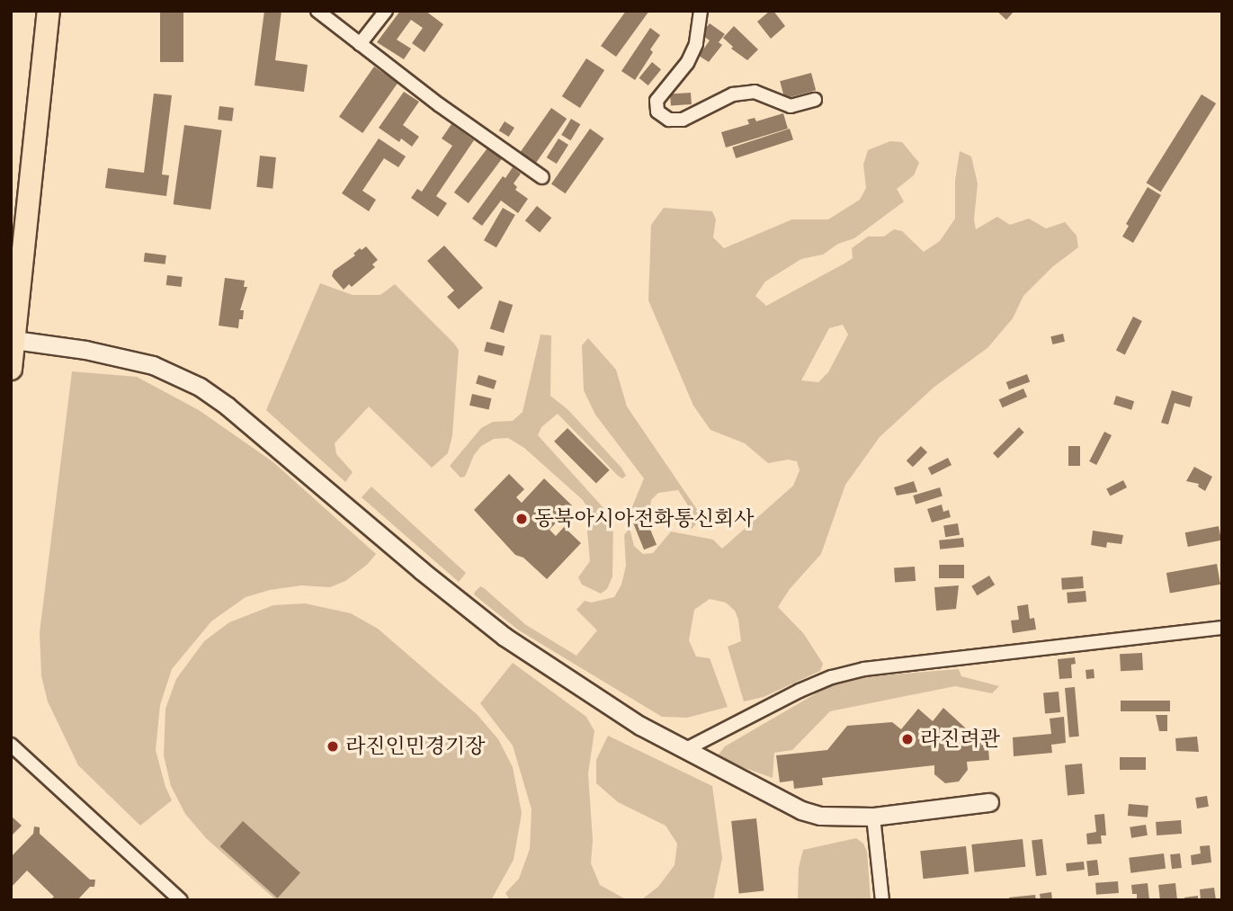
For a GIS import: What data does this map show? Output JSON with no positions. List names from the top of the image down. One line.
{"places":["동북아시아전화통신회사","라진려관","라진인민경기장"]}
